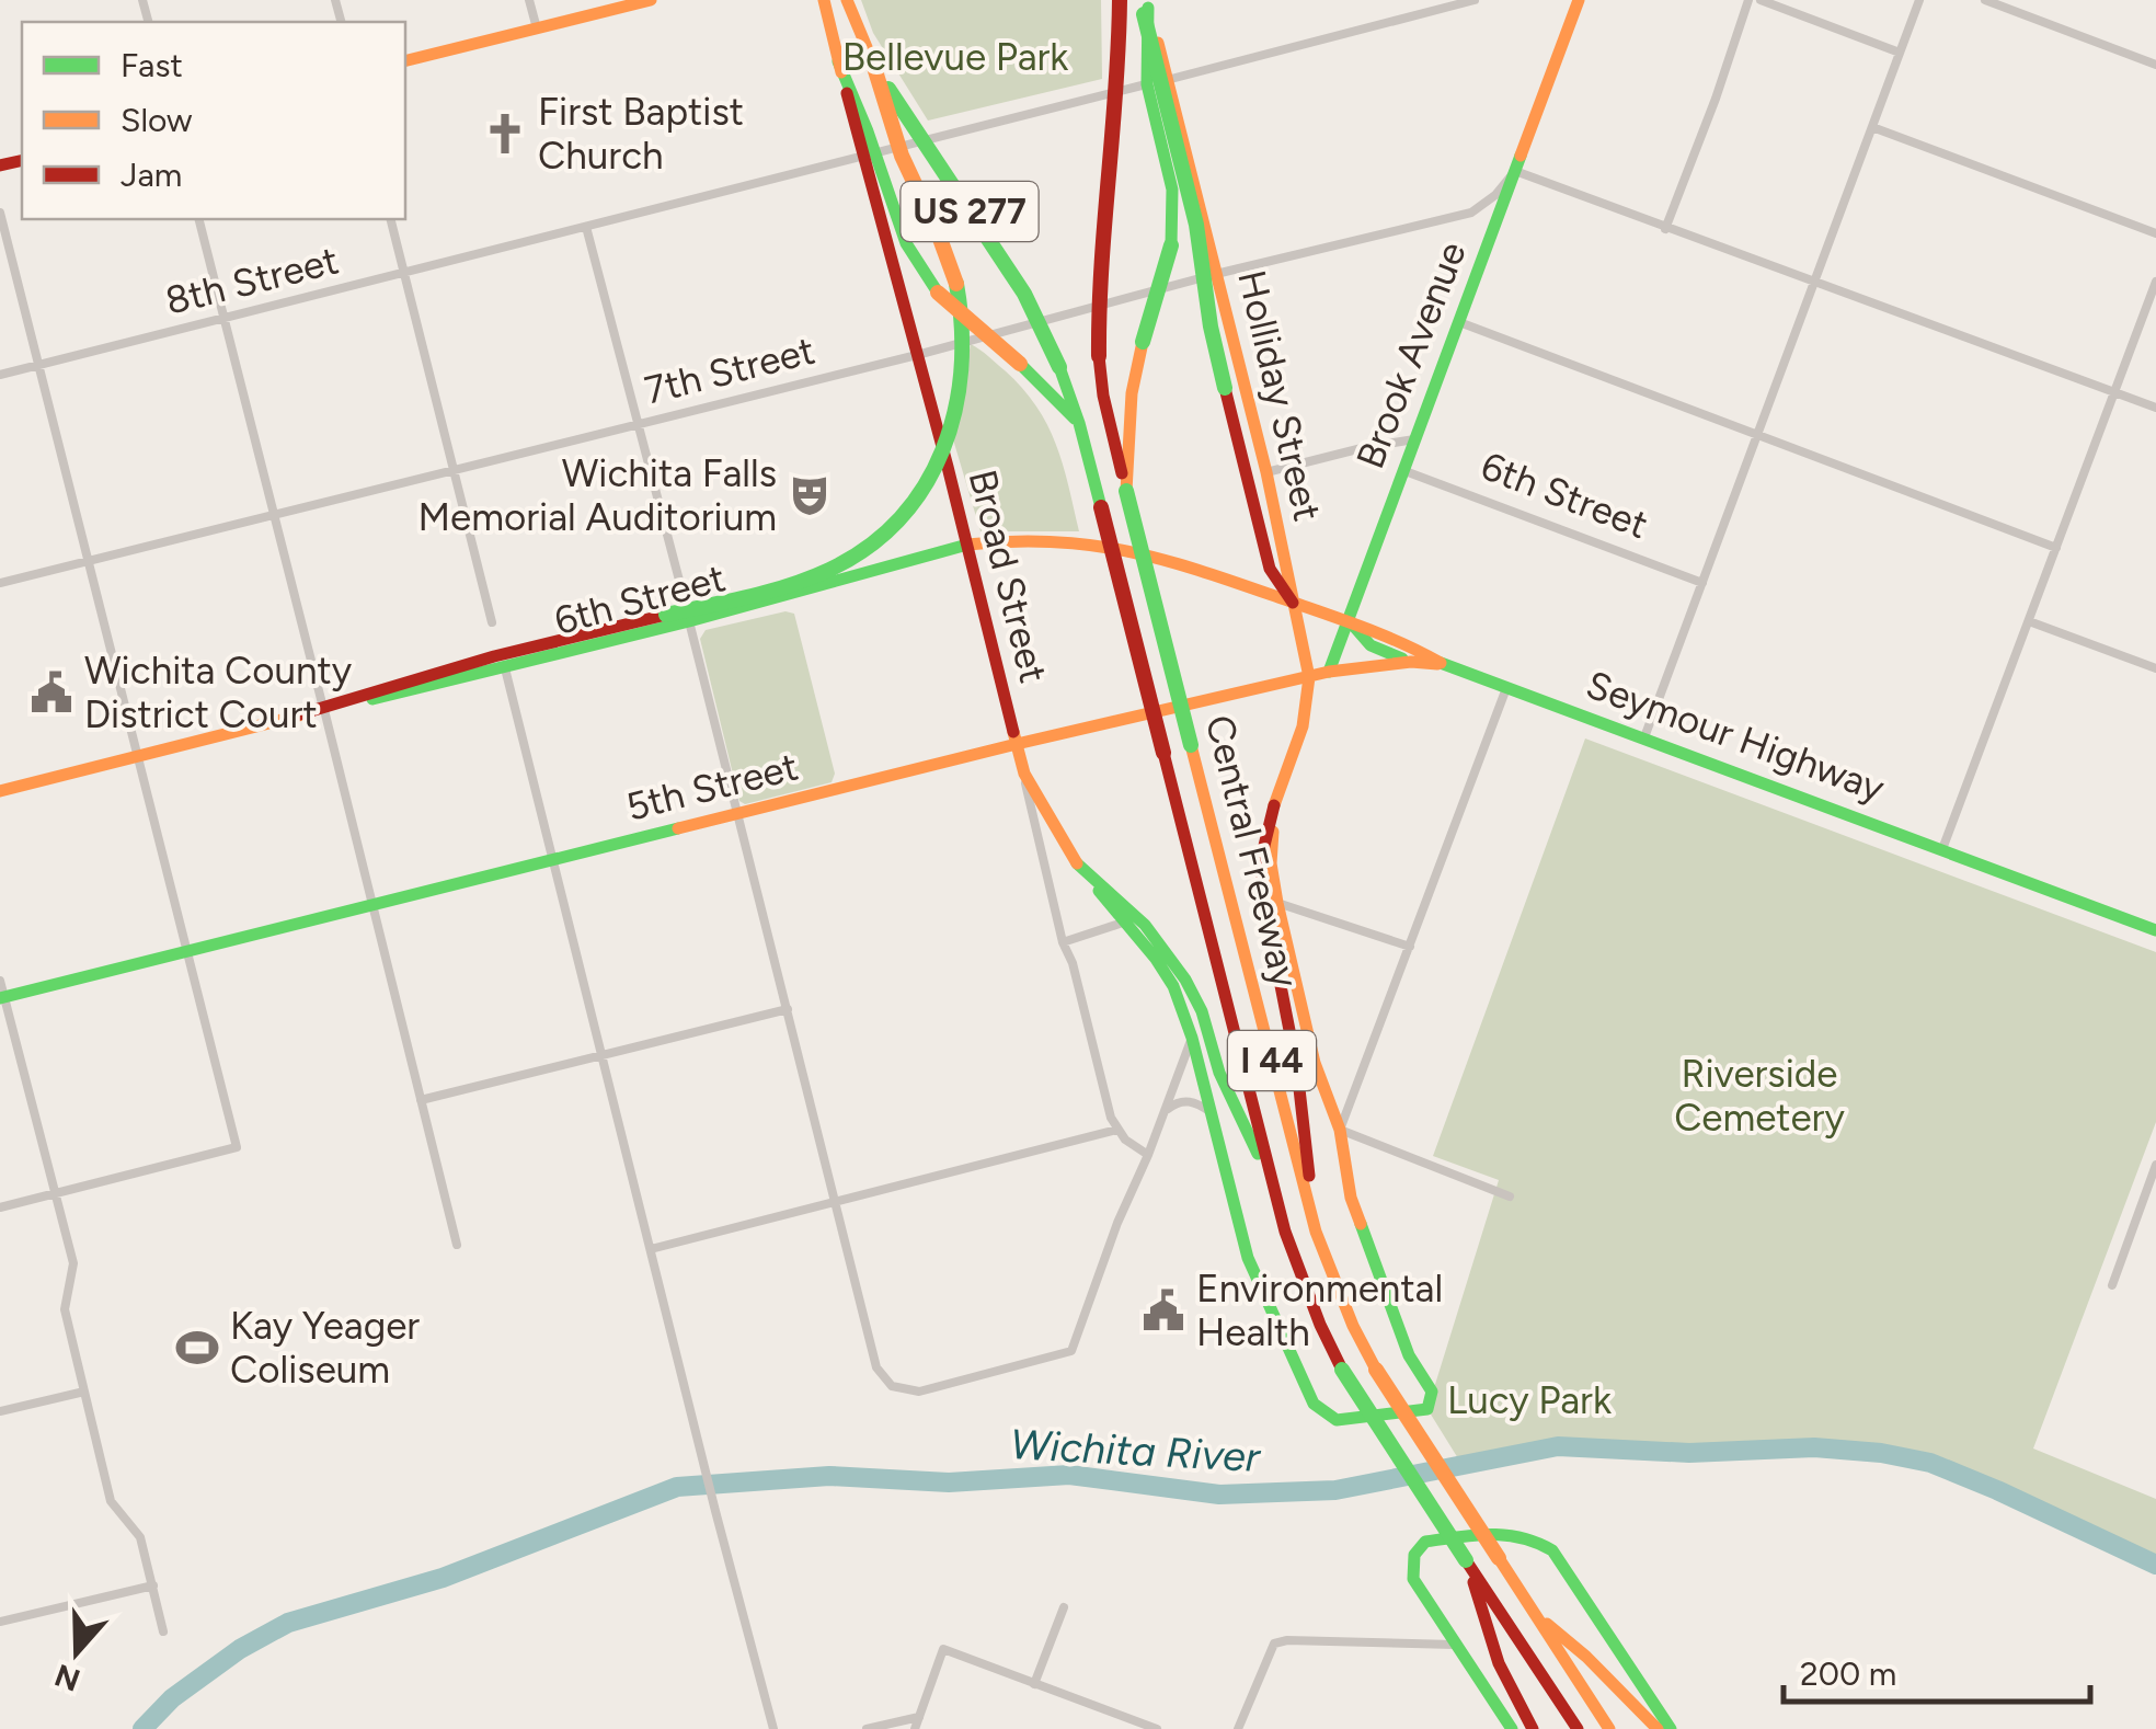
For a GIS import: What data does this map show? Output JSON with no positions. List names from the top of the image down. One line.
{"streets":{"main road":["US 277","Brook Avenue","Holliday Street","6th Street","Broad Street","Seymour Highway","5th Street","Central Freeway","I 44"],"street":["8th Street","7th Street"]},"crossings":[["US 277","Central Freeway"],["8th Street","Holliday Street"],["8th Street","Broad Street"],["Brook Avenue","7th Street"],["Brook Avenue","Holliday Street"],["Brook Avenue","6th Street"],["Brook Avenue","Seymour Highway"],["Brook Avenue","5th Street"],["7th Street","Holliday Street"],["7th Street","Broad Street"],["Holliday Street","6th Street"],["Holliday Street","Seymour Highway"],["Holliday Street","5th Street"],["Holliday Street","Central Freeway"],["6th Street","Broad Street"],["6th Street","Seymour Highway"],["Broad Street","5th Street"],["Seymour Highway","5th Street"]],"water":["Wichita River"],"parks":["Bellevue Park","Riverside Cemetery","Lucy Park"],"places":{"church":["First Baptist Church"],"theatre":["Wichita Falls Memorial Auditorium"],"public building":["Wichita County District Court","Environmental Health"],"sports":["Kay Yeager Coliseum"]},"legend":["Fast","Slow","Jam"],"scale_bar":"200 m","north":"bottom"}
